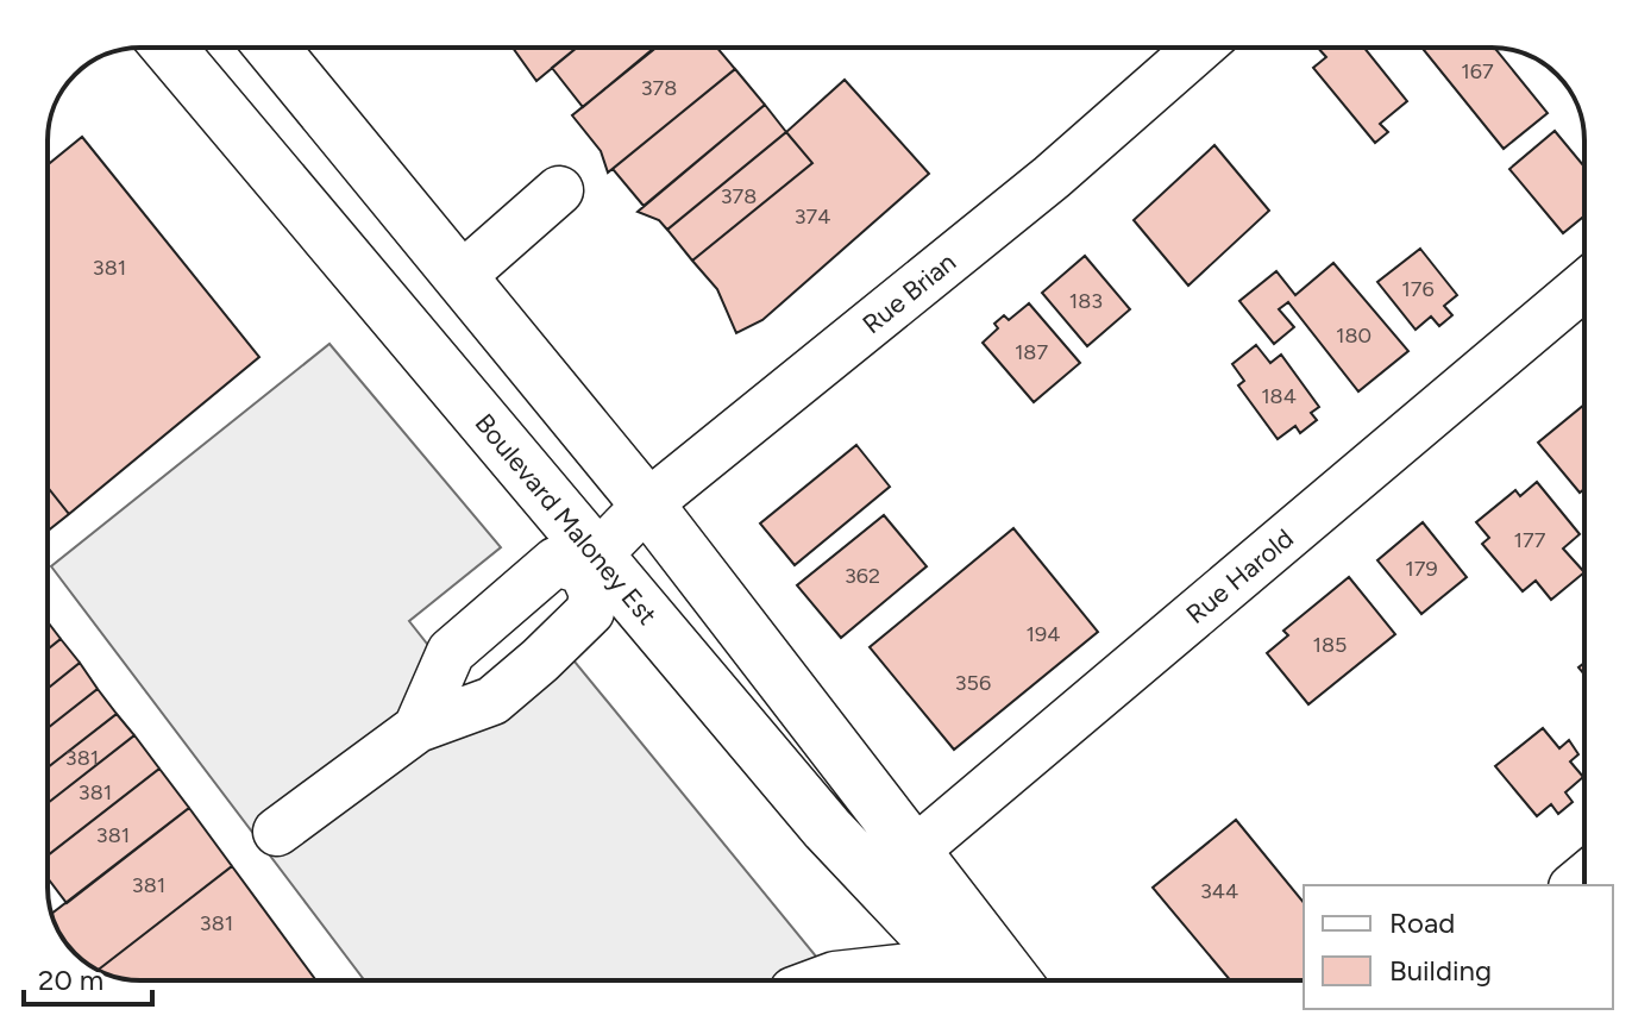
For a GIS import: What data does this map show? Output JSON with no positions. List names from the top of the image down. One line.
{"streets":{"main road":["Boulevard Maloney Est"],"street":["Rue Brian","Rue Harold"]},"crossings":[["Rue Brian","Boulevard Maloney Est"],["Boulevard Maloney Est","Rue Harold"]],"house_numbers":["167","378","378","374","381","176","183","180","187","184","177","179","362","194","185","356","381","381","381","381","344","381"],"legend":["Road","Building"],"scale_bar":"20 m"}
